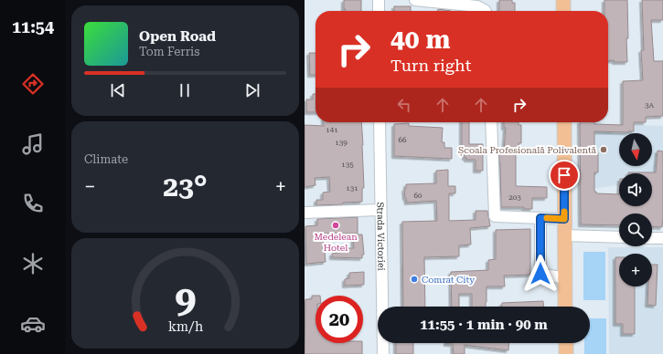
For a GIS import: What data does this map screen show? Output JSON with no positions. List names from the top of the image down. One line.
{"streets":{"street":["Strada Victoriei"]},"places":["Școala Profesională Polivalentă","Medelean Hotel","Comrat City"],"house_numbers":["3A","141","66","139","135","131","60","203"],"north":"bottom","page":{"tabs":"11:54","turn":["40 m","Turn right"],"song":["Open Road","Tom Ferris"],"tile":"Climate","map_buttons":"+","heat":["−","23°","+"],"limit":"20","trip":"11:55 · 1 min · 90 m","gauge":["9","km/h"]}}
